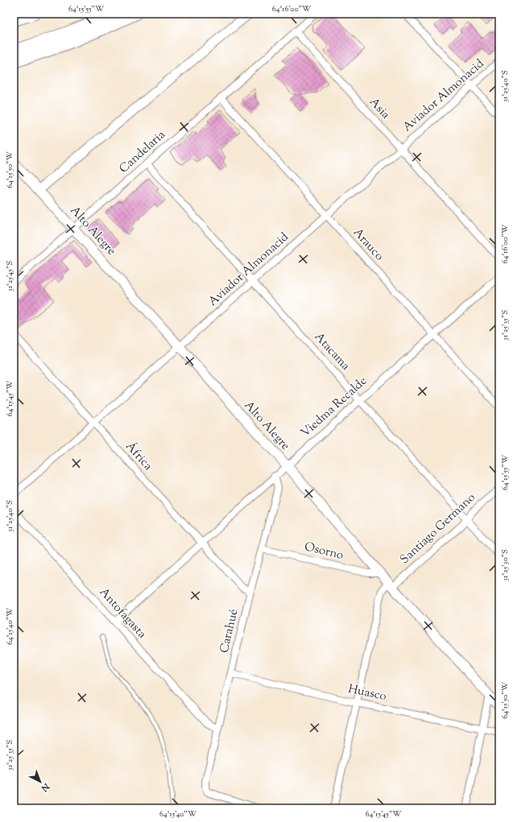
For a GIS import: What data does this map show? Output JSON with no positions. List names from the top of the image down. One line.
{"streets":{"main road":["Alto Alegre"],"street":["Aviador Almonacid","Asia","Candelaria","Arauco","Atacama","Viedma Recalde","África","Santiago Germano","Osorno","Antofagasta","Carahué","Huasco"]},"crossings":[["Aviador Almonacid","Asia"],["Aviador Almonacid","Alto Alegre"],["Aviador Almonacid","Arauco"],["Aviador Almonacid","Atacama"],["Aviador Almonacid","África"],["Asia","Candelaria"],["Candelaria","Alto Alegre"],["Candelaria","Arauco"],["Candelaria","Atacama"],["Alto Alegre","Viedma Recalde"],["Alto Alegre","Santiago Germano"],["Alto Alegre","Osorno"],["Arauco","Viedma Recalde"],["Atacama","Viedma Recalde"],["Atacama","Santiago Germano"],["Viedma Recalde","África"],["Viedma Recalde","Antofagasta"],["Viedma Recalde","Carahué"],["África","Carahué"],["Santiago Germano","Huasco"],["Osorno","Carahué"],["Antofagasta","Carahué"],["Carahué","Huasco"]],"north":"bottom right","coordinates":["64°15'55\"W","64°16'00\"W","31°25'40\"S","64°15'50\"W","31°25'45\"S","31°25'35\"S","64°15'45\"W","31°25'30\"S","64°15'40\"W"]}
